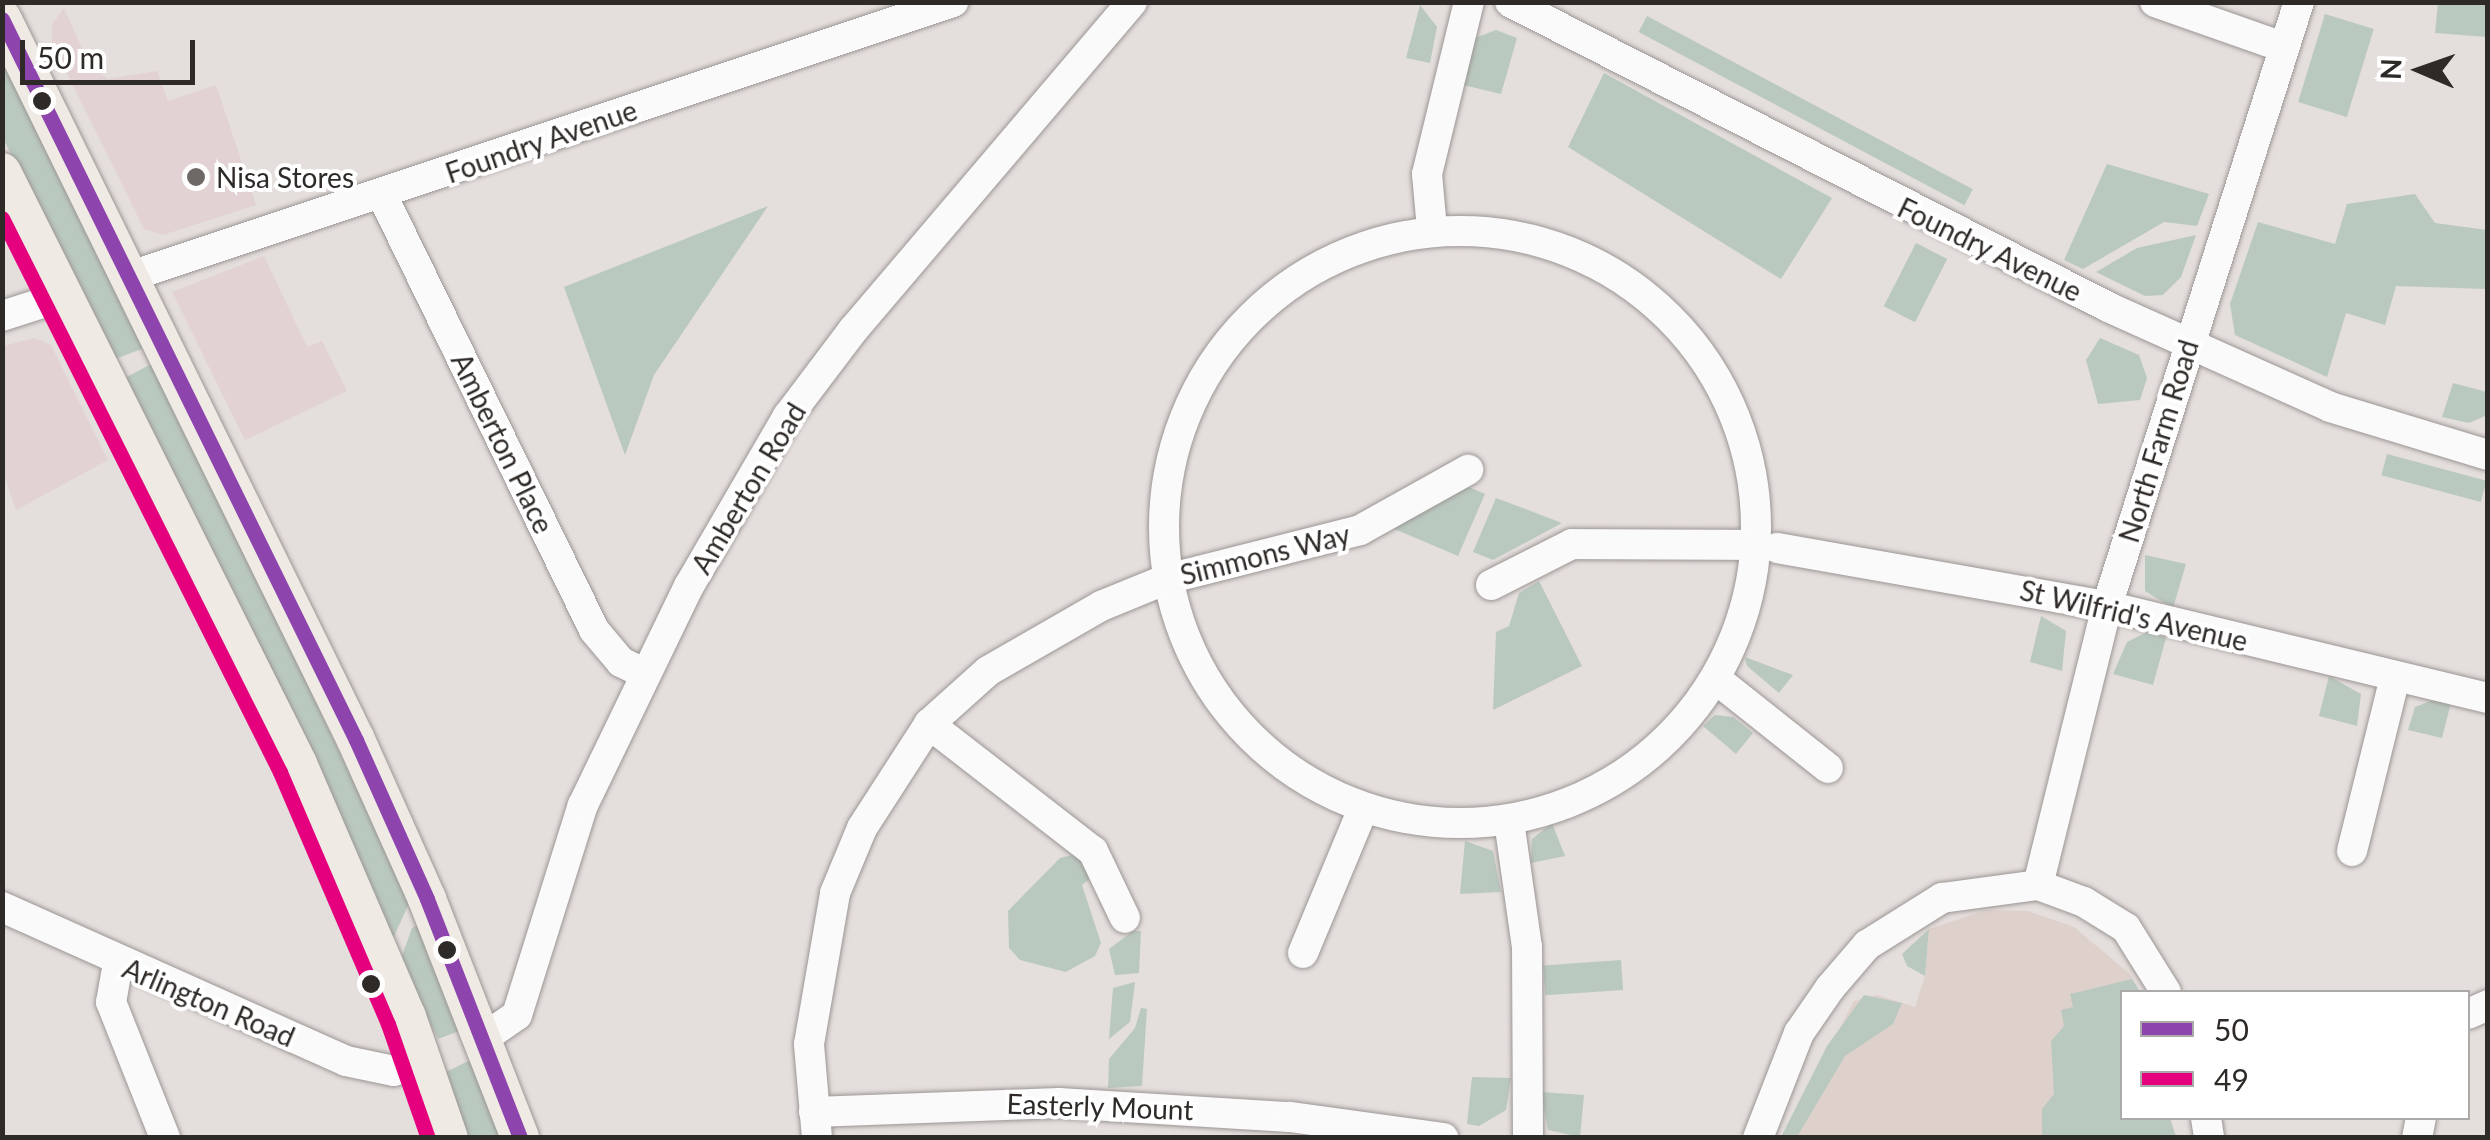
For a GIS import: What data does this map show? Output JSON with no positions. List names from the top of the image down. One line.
{"streets":{"street":["Foundry Avenue","North Farm Road","Amberton Place","Amberton Road","Simmons Way","St Wilfrid's Avenue","Arlington Road","Easterly Mount"]},"crossings":[["Foundry Avenue","North Farm Road"],["Foundry Avenue","Amberton Place"],["North Farm Road","St Wilfrid's Avenue"],["Amberton Place","Amberton Road"],["Simmons Way","Easterly Mount"]],"places":["Nisa Stores"],"lines":["transit line 50","transit line 49"],"legend":["50","49"],"scale_bar":"50 m","north":"left"}
